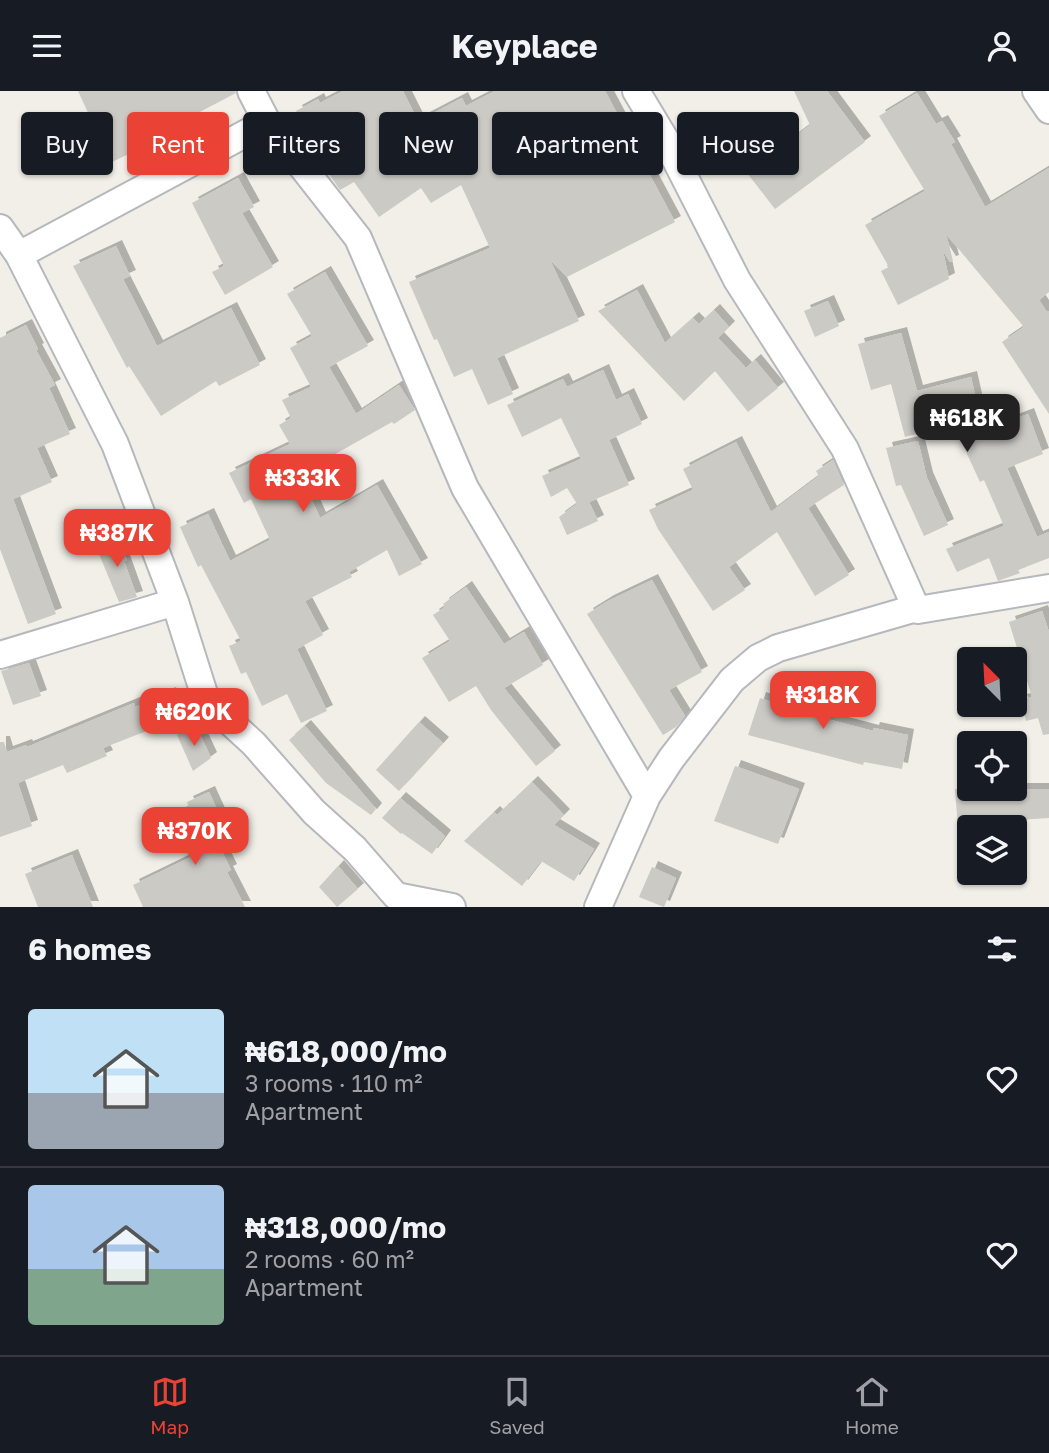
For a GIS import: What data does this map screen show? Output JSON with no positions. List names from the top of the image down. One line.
{"north":"top left","page":{"header":"Keyplace","chip":["Buy","Rent","Filters","New","Apartment","House"],"price":["₦618K","₦333K","₦387K","₦318K","₦620K","₦370K"],"heading":"6 homes","list":[{"name":"₦618,000/mo","note":"3 rooms · 110 m² · Apartment"},{"name":"₦318,000/mo","note":"2 rooms · 60 m² · Apartment"}],"tabs":["Map","Saved","Home"]}}
